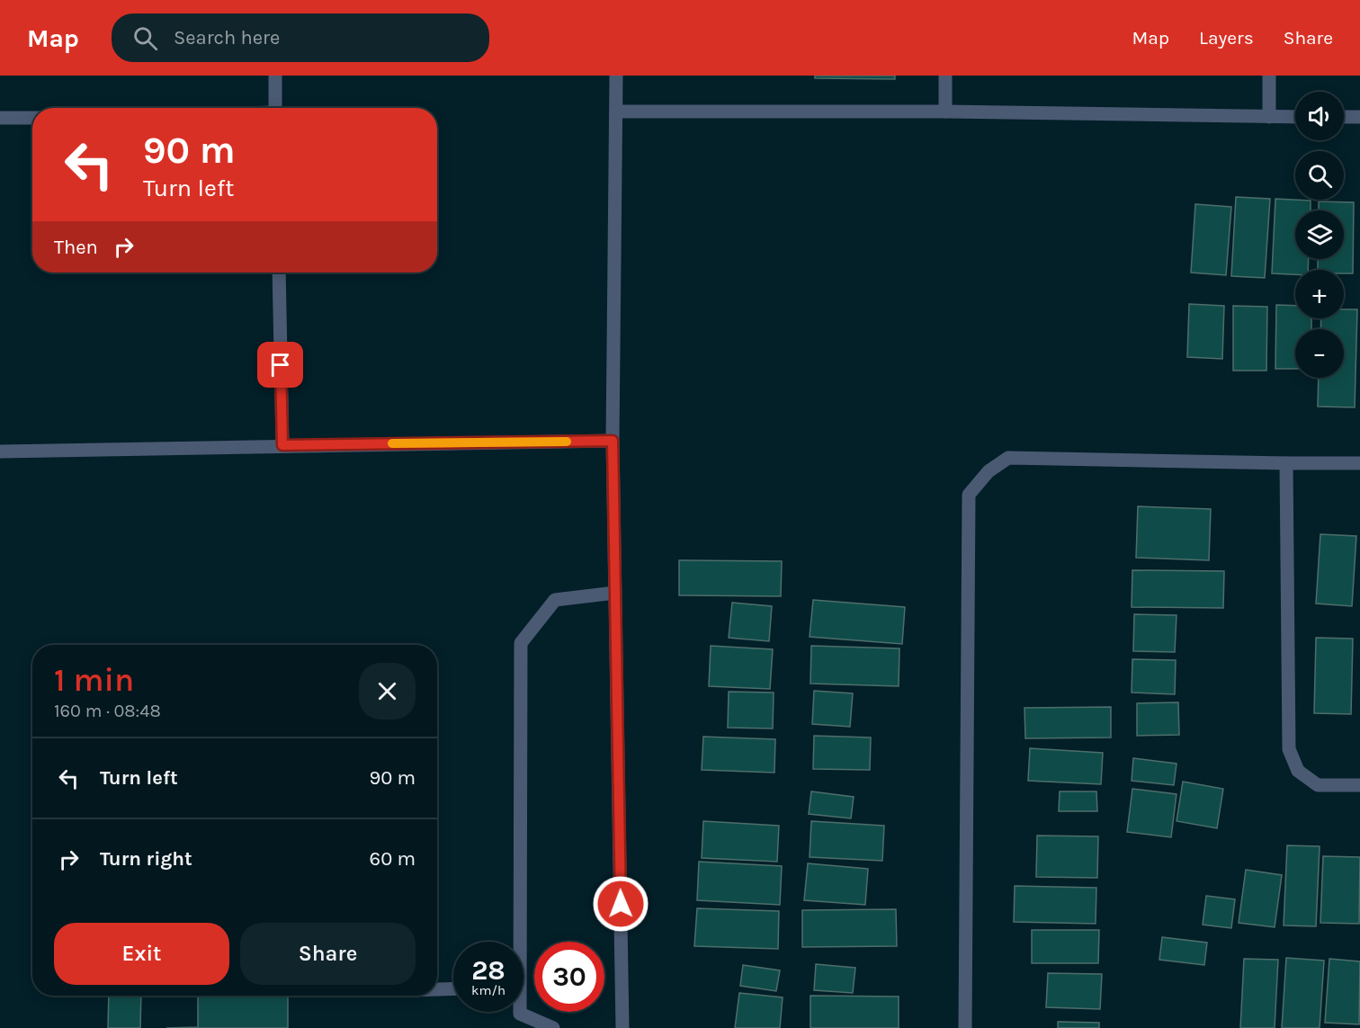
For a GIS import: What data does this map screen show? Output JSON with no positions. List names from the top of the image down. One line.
{"page":{"header":"Map","search":"Search here","nav":["Map","Layers","Share"],"map_buttons":["+","−"],"turn":["90 m","Turn left"],"then":"Then","heading":["1 min","160 m · 08:48"],"list":[{"name":"Turn left","value":"90 m"},{"name":"Turn right","value":"60 m"}],"buttons":["Exit","Share"],"speed":"28 km/h","limit":"30"}}
